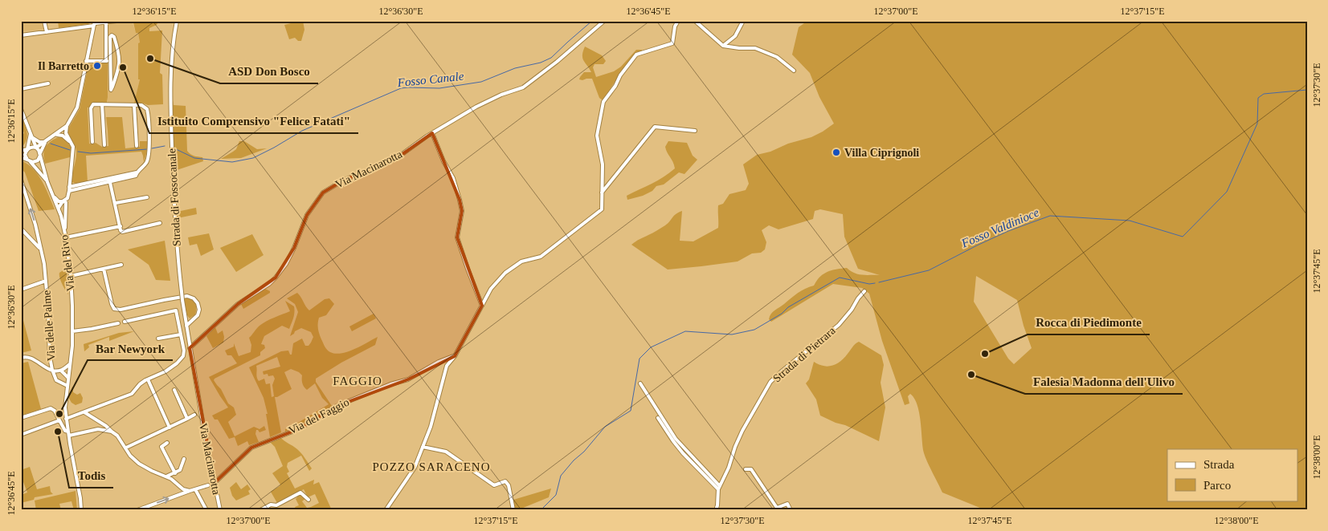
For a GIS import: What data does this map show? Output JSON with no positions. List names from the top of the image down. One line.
{"streets":{"street":["Via Macinarotta","Strada di Fossocanale","Via del Rivo","Via delle Palme","Strada di Pietrara","Via del Faggio"]},"crossings":[["Via Macinarotta","Strada di Fossocanale"],["Via Macinarotta","Via del Faggio"],["Via del Rivo","Via delle Palme"]],"districts":["FAGGIO","POZZO SARACENO"],"water":["Fosso Canale","Fosso Valdinioce"],"places":["ASD Don Bosco","Il Barretto","Istituito Comprensivo \"Felice Fatati\"","Villa Ciprignoli","Rocca di Piedimonte","Falesia Madonna dell'Ulivo","Bar Newyork","Todis"],"legend":["Strada","Parco"],"coordinates":["12°36'15\"E","12°36'30\"E","12°36'45\"E","12°37'00\"E","12°37'15\"E","12°37'30\"E","12°37'45\"E","12°38'00\"E"]}
